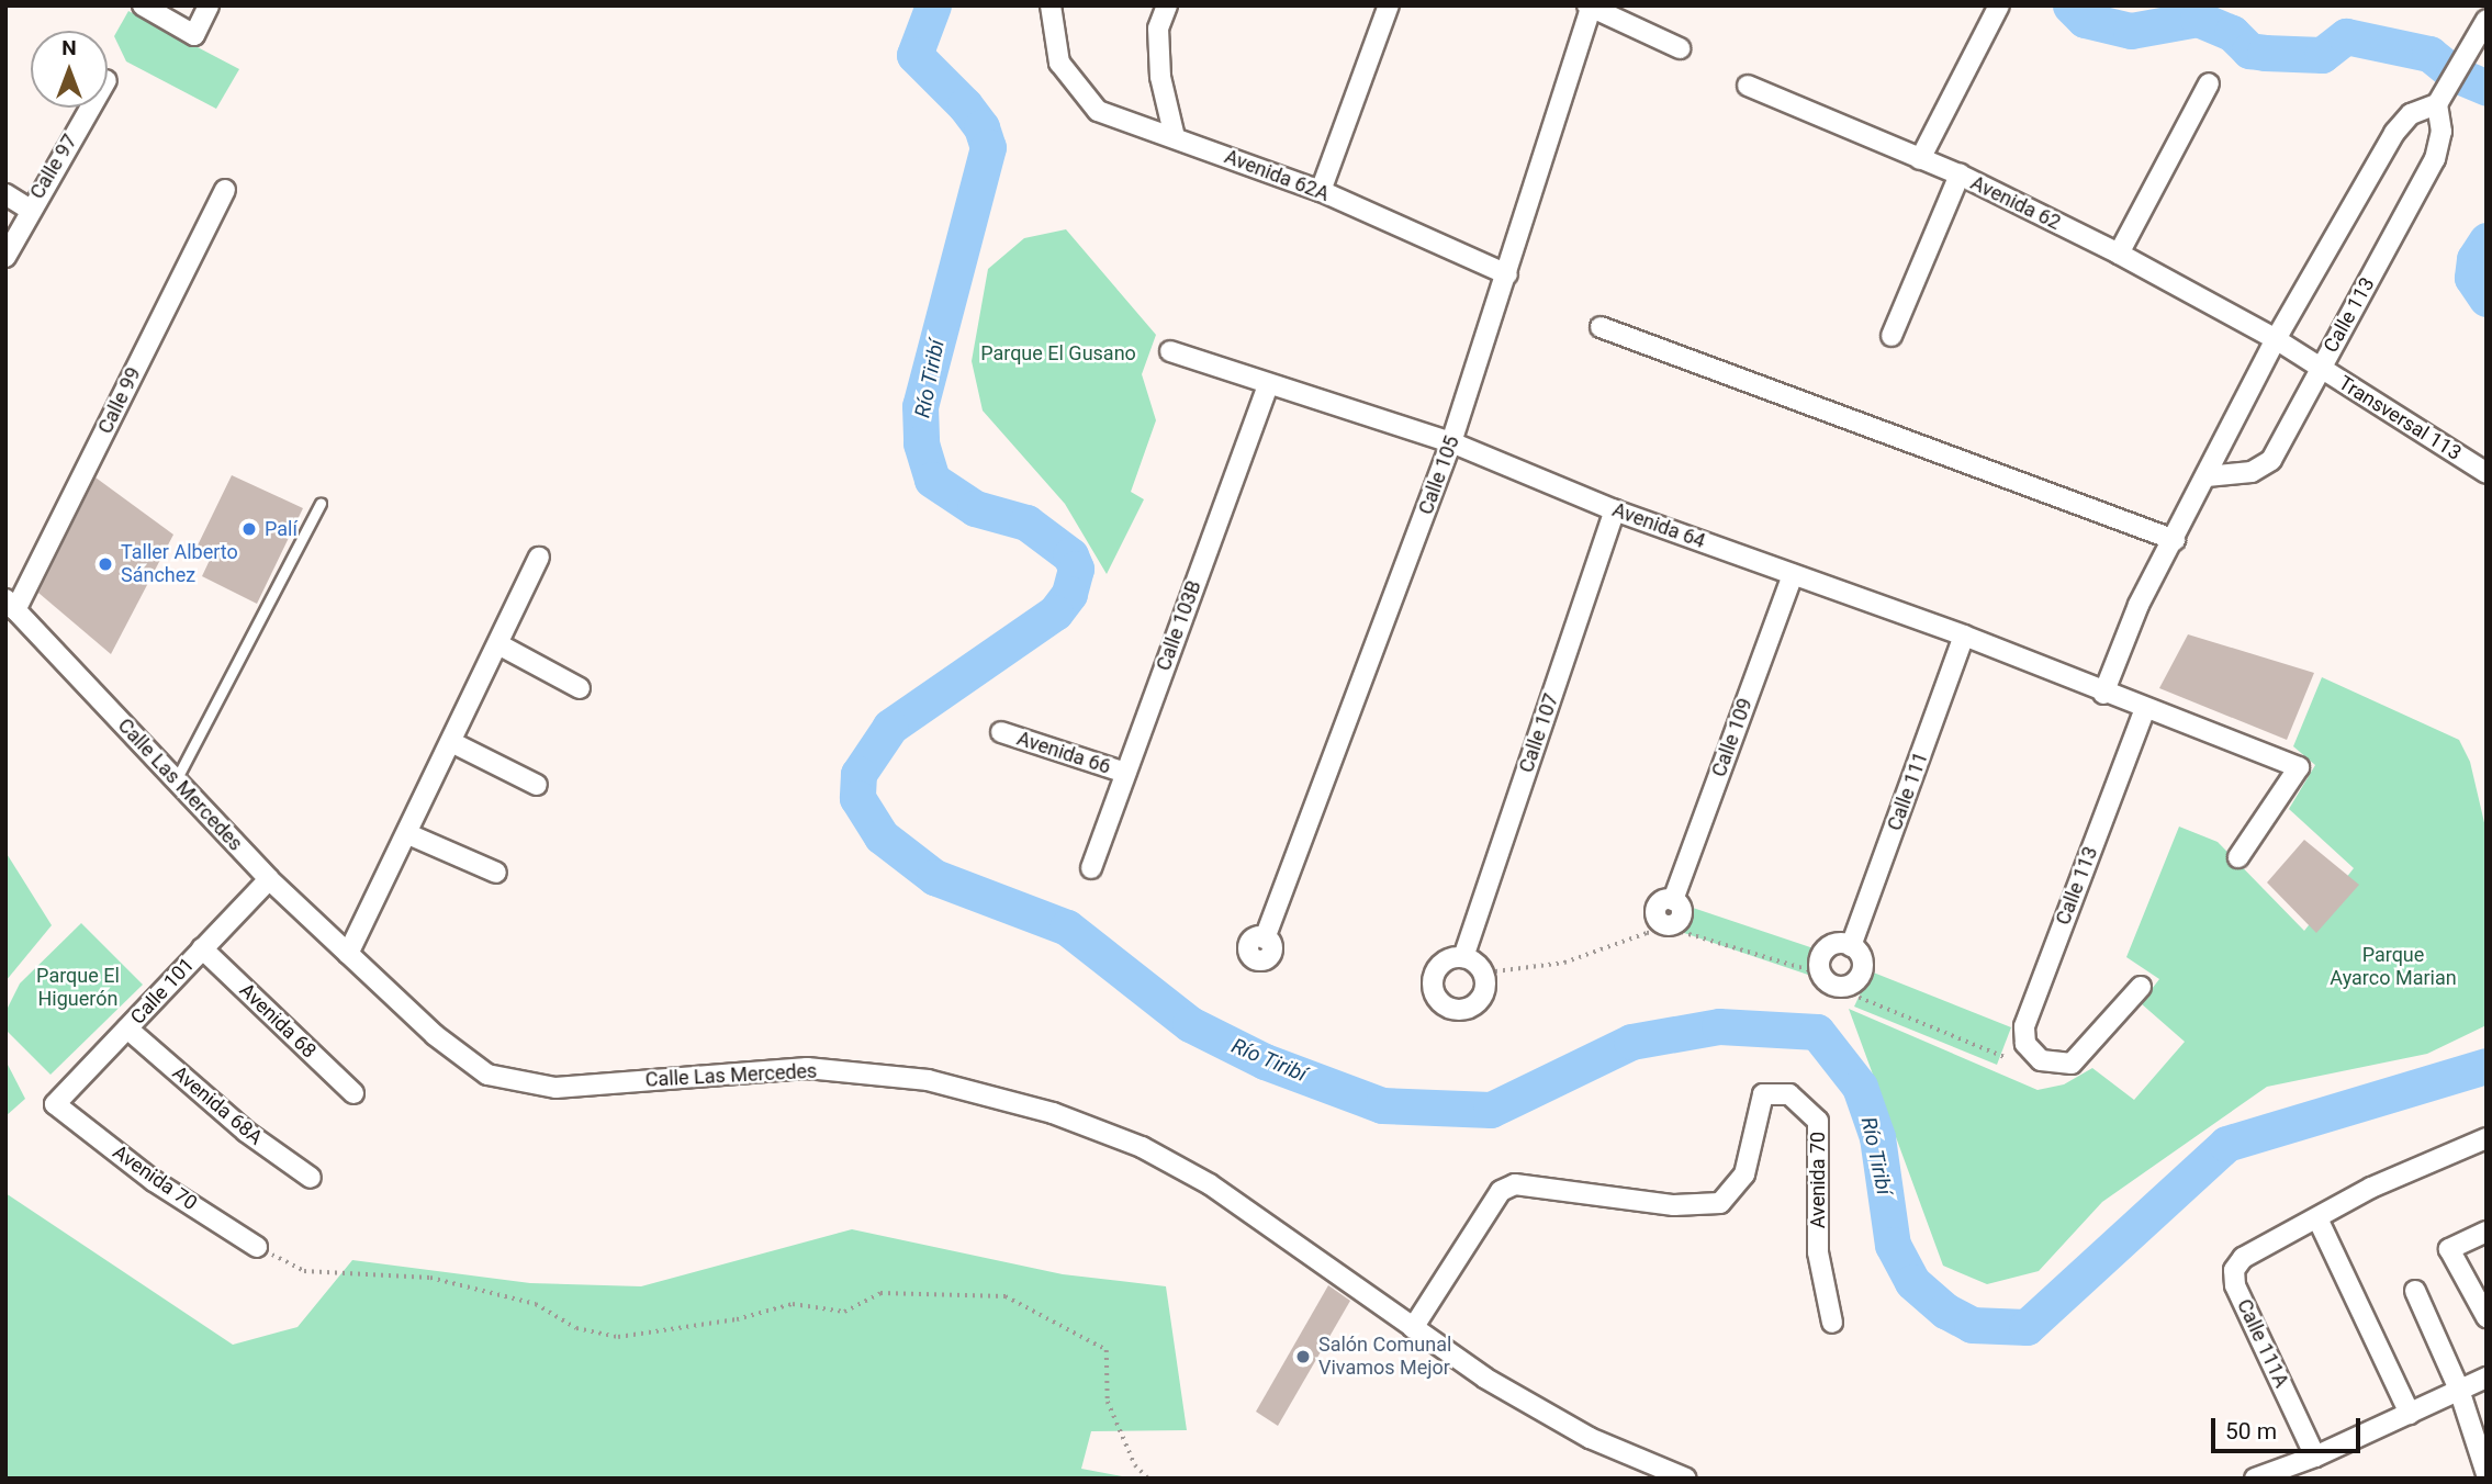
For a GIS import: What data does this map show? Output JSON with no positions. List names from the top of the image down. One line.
{"streets":{"street":["Calle 97","Avenida 62A","Avenida 62","Calle 113","Calle 99","Transversal 113","Calle 105","Avenida 64","Calle 103B","Calle 107","Calle 109","Avenida 66","Calle Las Mercedes","Calle 111","Calle 101","Avenida 68","Avenida 68A","Avenida 70","Calle 111A"]},"crossings":[["Avenida 62A","Calle 105"],["Avenida 62","Transversal 113"],["Calle 113","Transversal 113"],["Calle 113","Avenida 64"],["Calle 99","Calle Las Mercedes"],["Calle 105","Avenida 64"],["Avenida 64","Calle 103B"],["Avenida 64","Calle 107"],["Avenida 64","Calle 109"],["Avenida 64","Calle 111"],["Calle 103B","Avenida 66"],["Calle Las Mercedes","Calle 101"],["Calle Las Mercedes","Avenida 70"],["Calle 101","Avenida 68"],["Calle 101","Avenida 68A"],["Calle 101","Avenida 70"]],"water":["Río Tiribí"],"parks":["Parque El Gusano","Parque Ayarco Marian","Parque El Higuerón"],"places":["Palí","Taller Alberto Sánchez","Salón Comunal Vivamos Mejor"],"scale_bar":"50 m","north":"top"}
